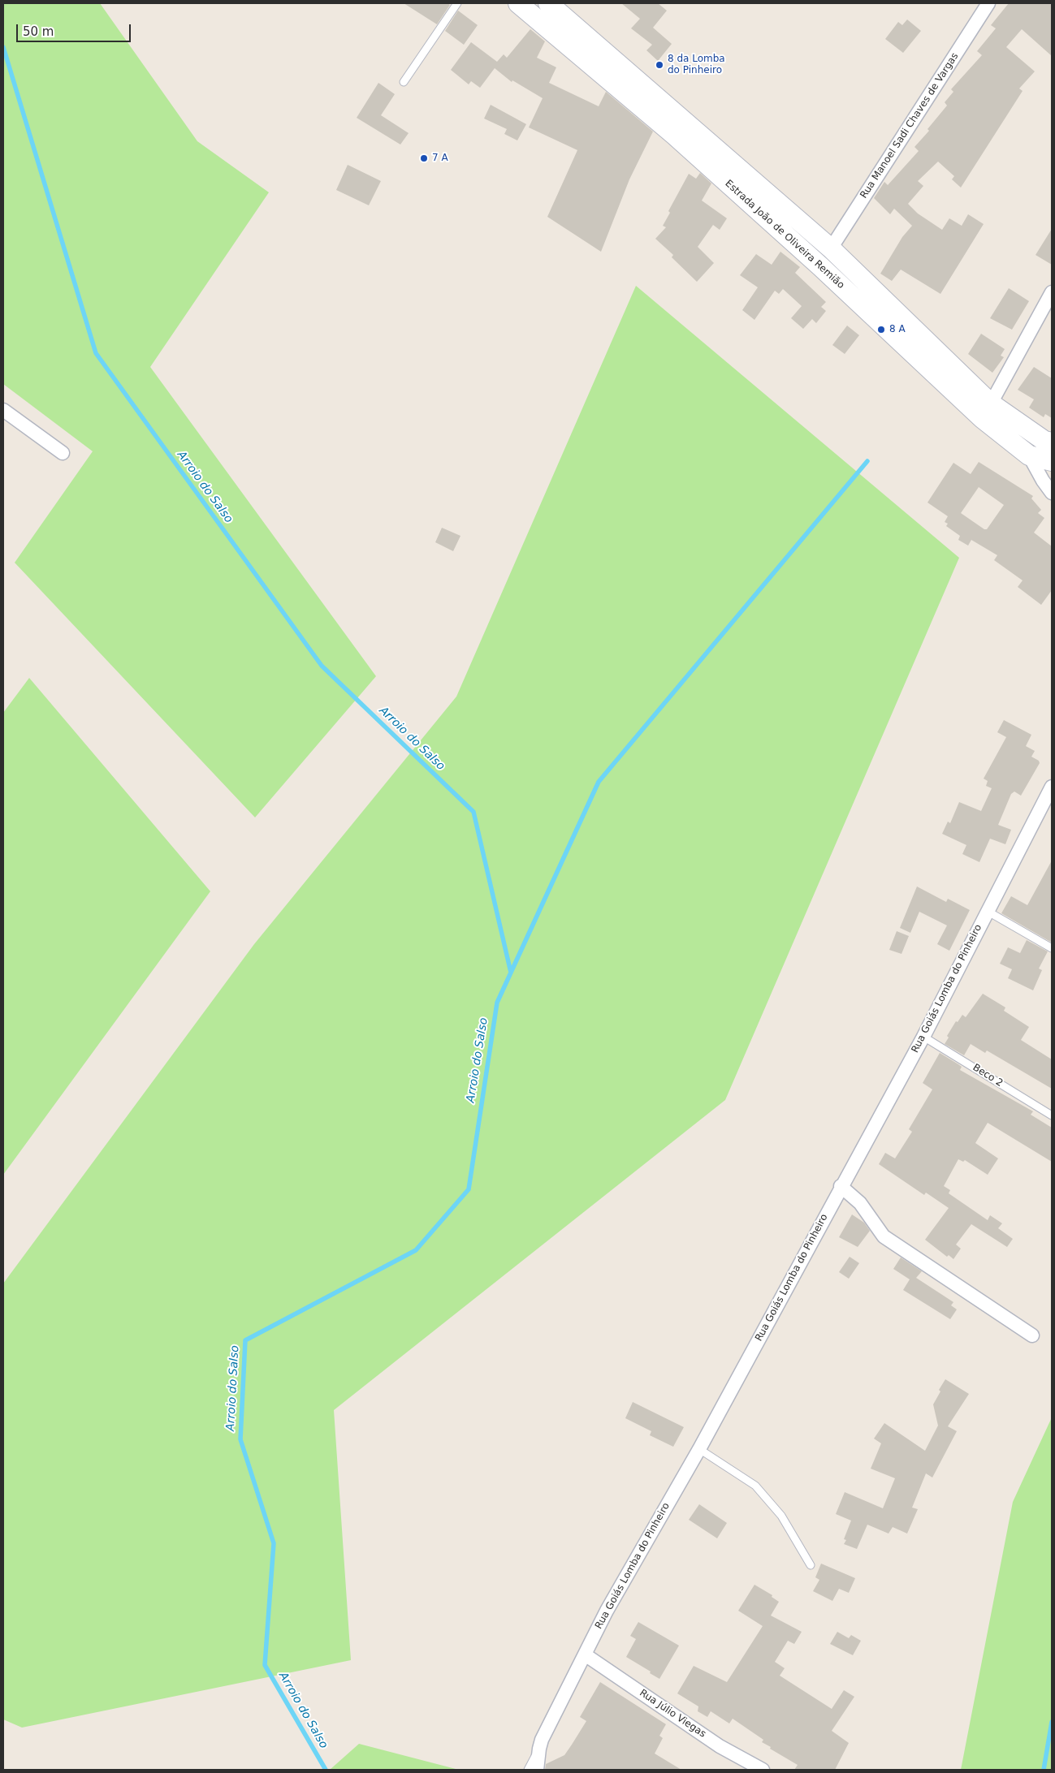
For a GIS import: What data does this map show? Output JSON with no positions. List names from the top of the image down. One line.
{"streets":{"main road":["Estrada João de Oliveira Remião"],"street":["Rua Manoel Sadi Chaves de Vargas","Rua Goiás Lomba do Pinheiro","Rua Júlio Viegas"],"lane":["Beco 2"]},"crossings":[["Rua Manoel Sadi Chaves de Vargas","Estrada João de Oliveira Remião"],["Rua Goiás Lomba do Pinheiro","Beco 2"],["Rua Goiás Lomba do Pinheiro","Rua Júlio Viegas"]],"water":["Arroio do Salso"],"places":["8 da Lomba do Pinheiro","7 A","8 A"],"scale_bar":"50 m"}
